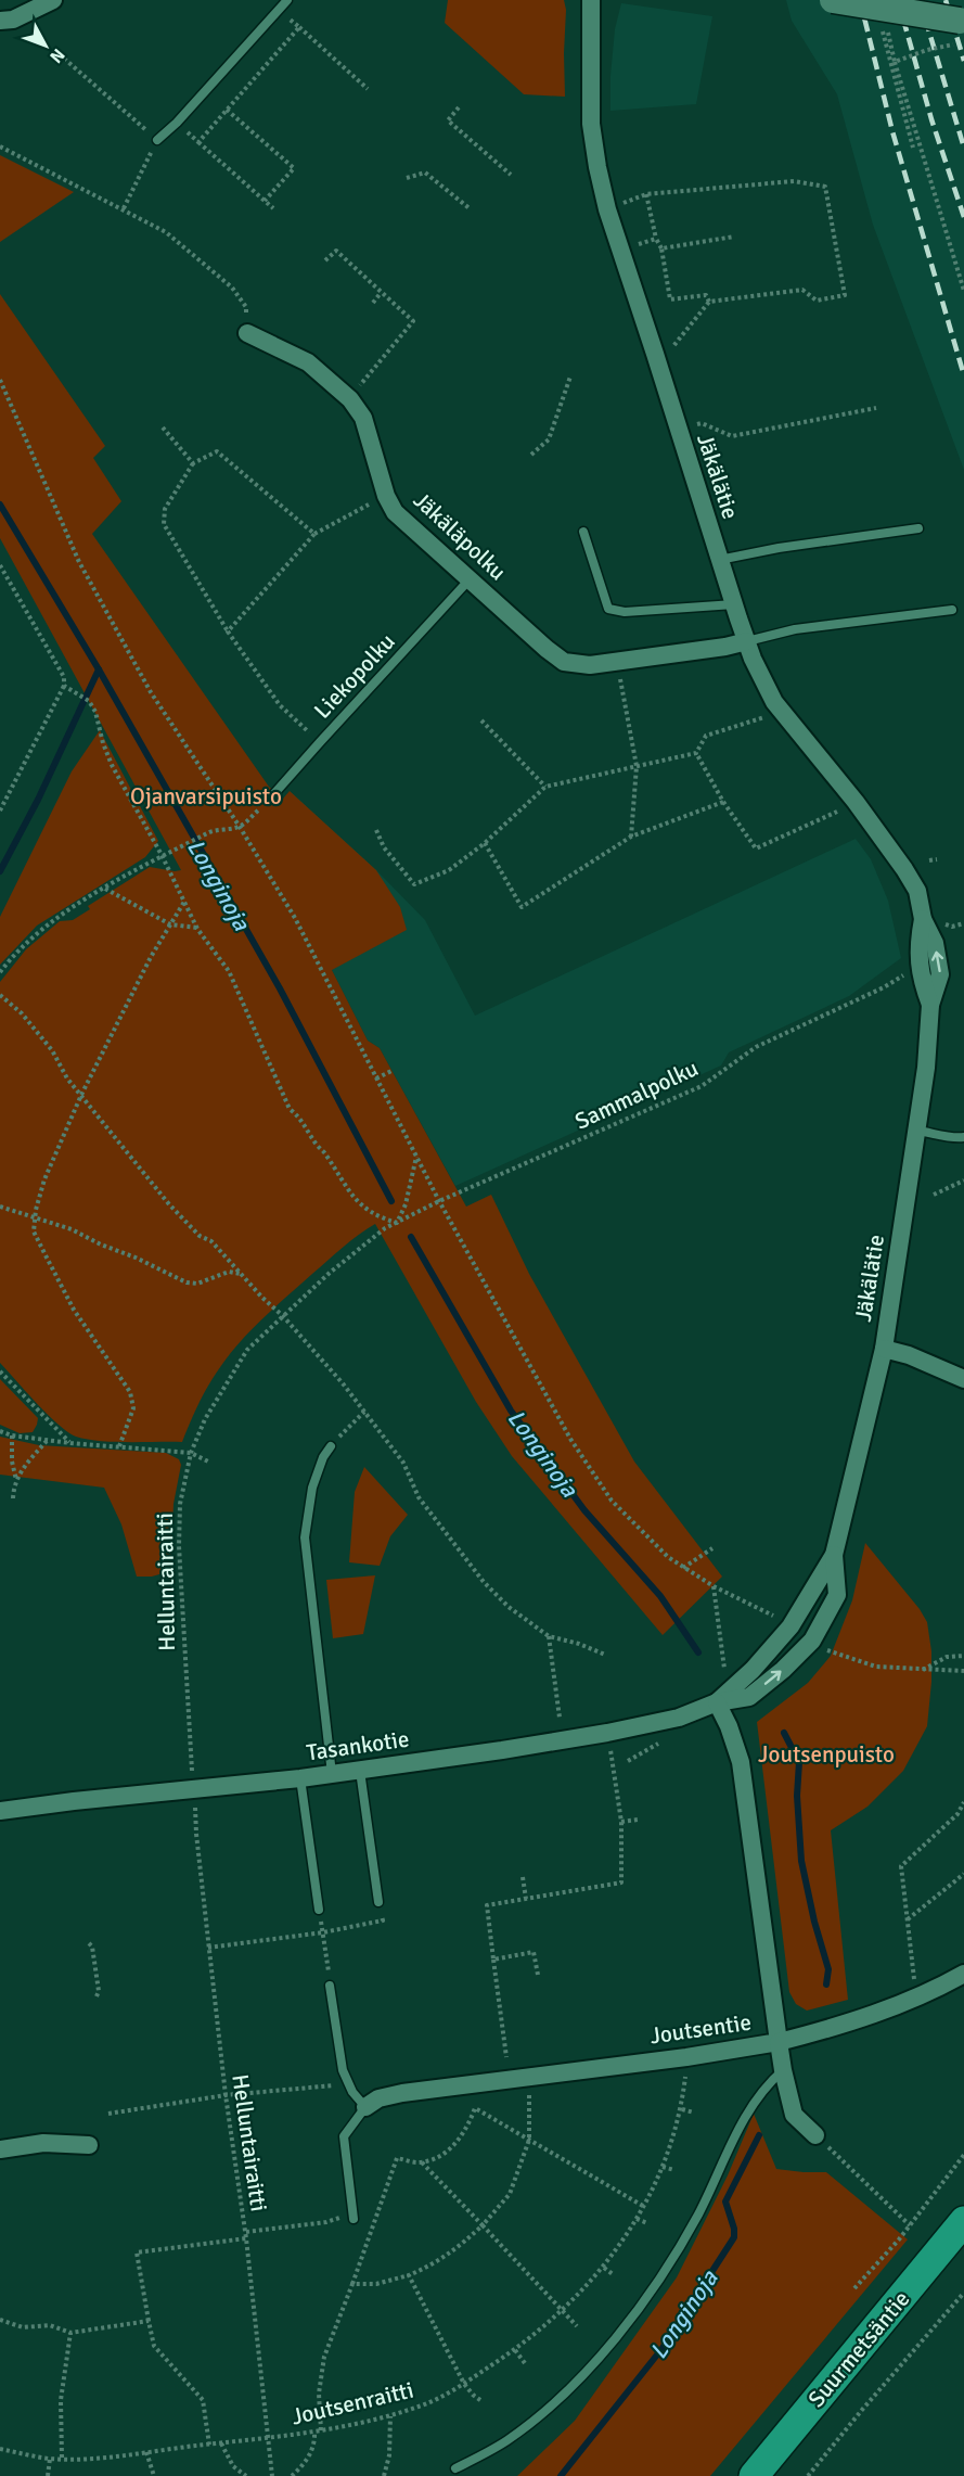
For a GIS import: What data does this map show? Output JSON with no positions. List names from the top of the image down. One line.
{"streets":{"main road":["Suurmetsäntie"],"street":["Jäkälätie","Jäkäläpolku","Tasankotie","Joutsentie"],"lane":["Liekopolku"],"path":["Sammalpolku","Helluntairaitti","Joutsenraitti"]},"crossings":[["Jäkälätie","Jäkäläpolku"],["Jäkälätie","Tasankotie"],["Jäkälätie","Joutsentie"],["Jäkäläpolku","Liekopolku"],["Sammalpolku","Helluntairaitti"],["Helluntairaitti","Joutsenraitti"],["Tasankotie","Joutsentie"]],"water":["Longinoja"],"parks":["Ojanvarsipuisto","Joutsenpuisto"],"north":"bottom right"}
